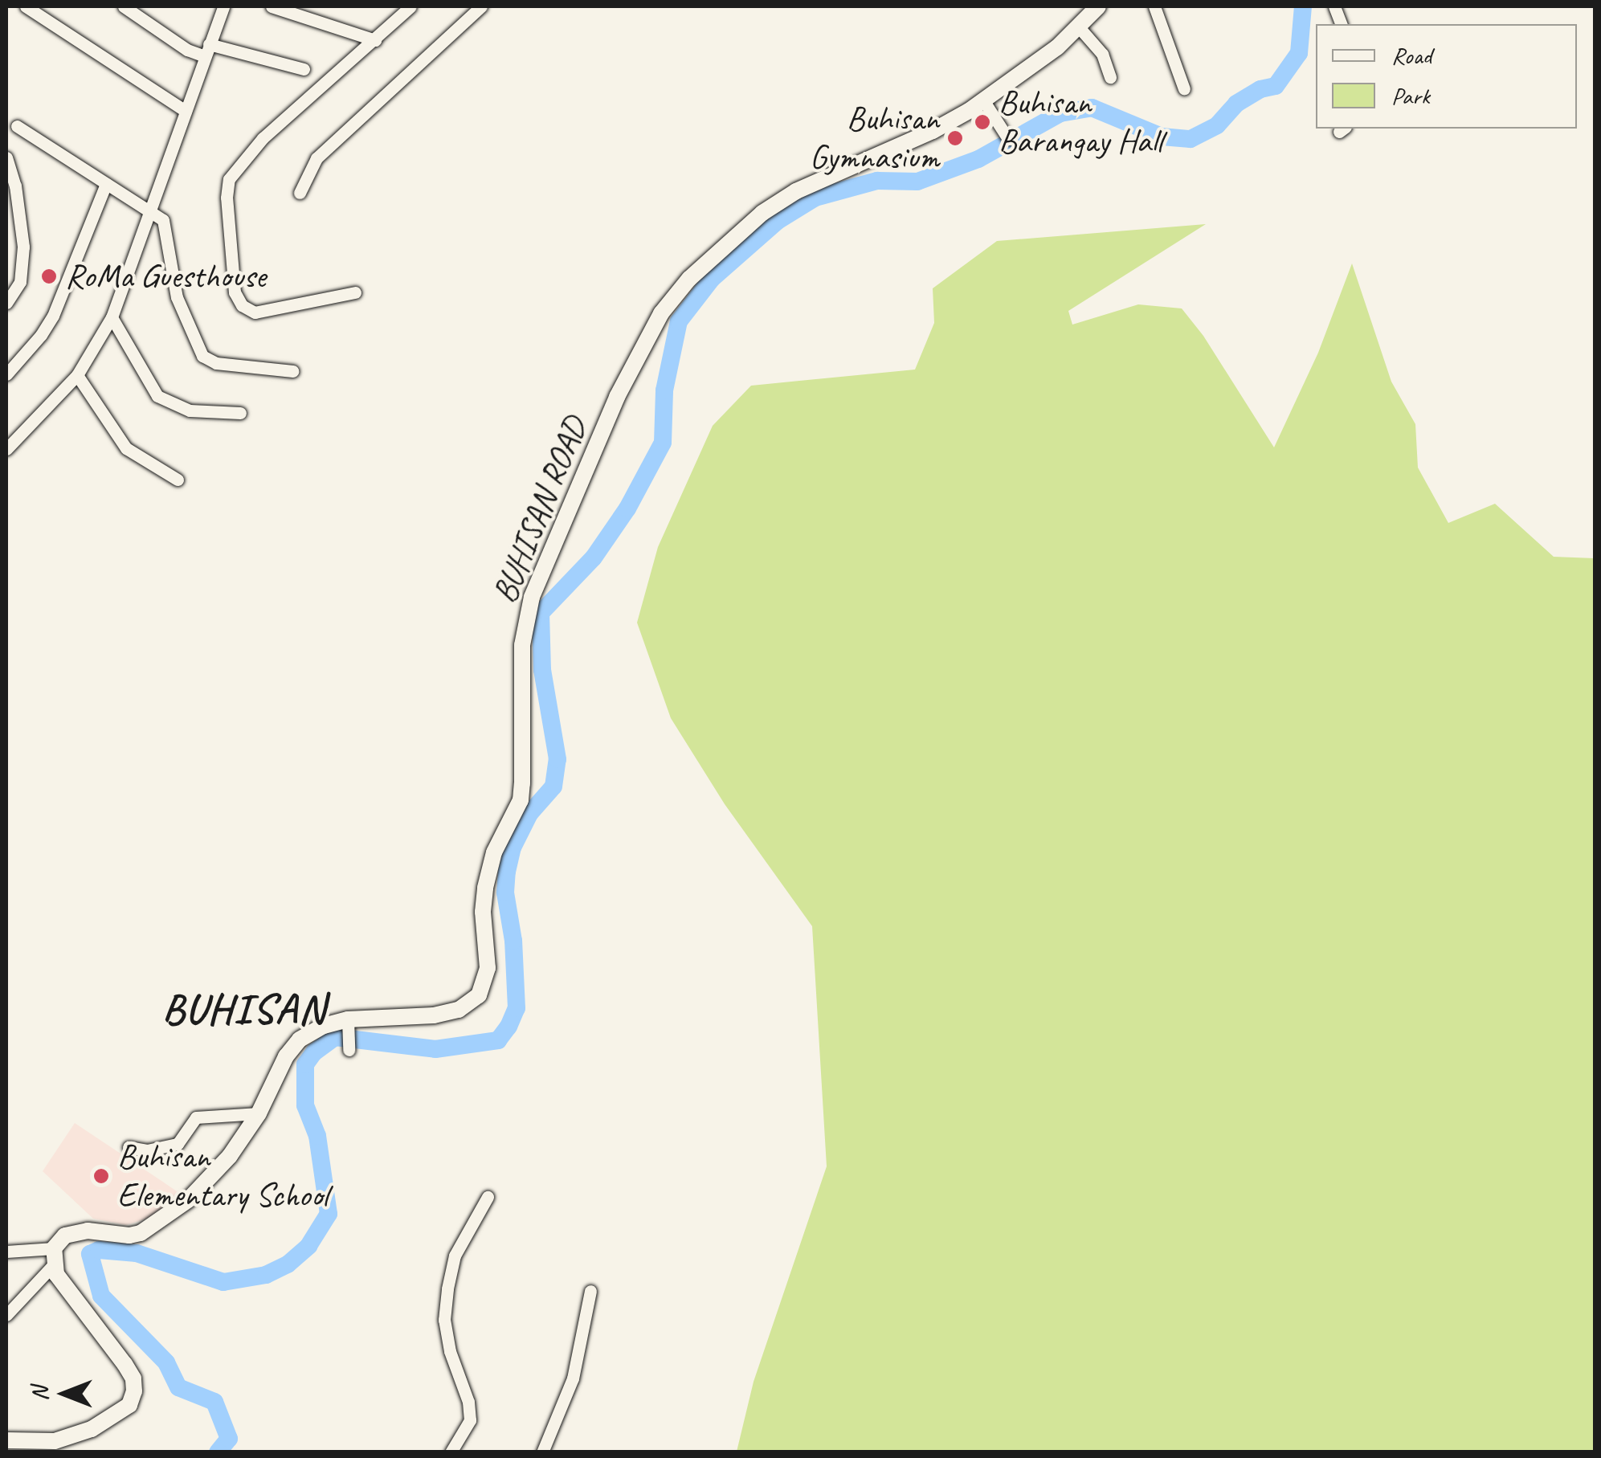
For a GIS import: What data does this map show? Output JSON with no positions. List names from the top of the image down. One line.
{"streets":{"street":["BUHISAN ROAD"]},"districts":["BUHISAN"],"places":["Buhisan Barangay Hall","Buhisan Gymnasium","RoMa Guesthouse","Buhisan Elementary School"],"legend":["Road","Park"],"north":"left"}
